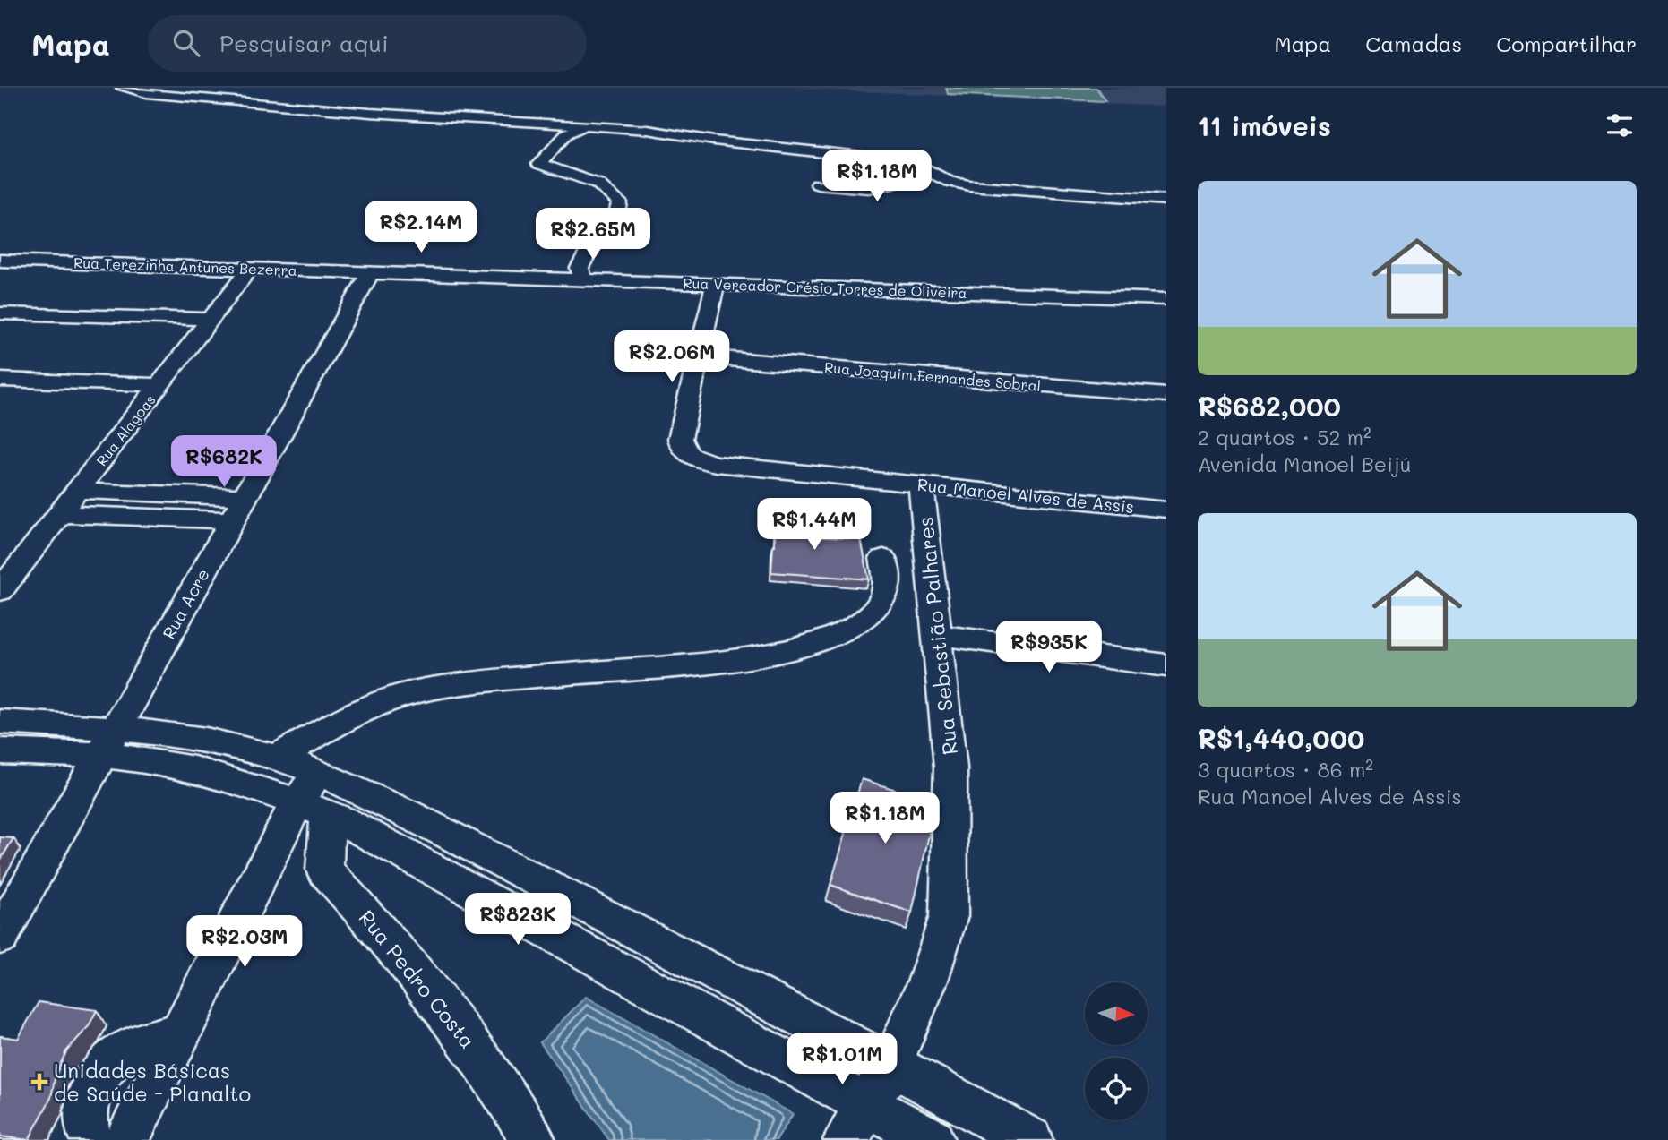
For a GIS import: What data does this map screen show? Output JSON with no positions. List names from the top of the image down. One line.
{"streets":{"street":["Rua Terezinha Antunes Bezerra","Rua Vereador Crésio Torres de Oliveira","Rua Joaquim Fernandes Sobral","Rua Alagoas","Rua Manoel Alves de Assis","Rua Acre","Rua Sebastião Palhares","Rua Pedro Costa"]},"crossings":[["Rua Terezinha Antunes Bezerra","Rua Vereador Crésio Torres de Oliveira"],["Rua Terezinha Antunes Bezerra","Rua Alagoas"],["Rua Terezinha Antunes Bezerra","Rua Acre"],["Rua Vereador Crésio Torres de Oliveira","Rua Acre"],["Rua Joaquim Fernandes Sobral","Rua Manoel Alves de Assis"],["Rua Manoel Alves de Assis","Rua Sebastião Palhares"]],"places":{"health":["Unidades Básicas de Saúde - Planalto"]},"north":"right","page":{"header":"Mapa","search":"Pesquisar aqui","nav":["Mapa","Camadas","Compartilhar"],"heading":"11 imóveis","price":["R$1.18M","R$2.14M","R$2.65M","R$2.06M","R$682K","R$1.44M","R$935K","R$1.18M","R$823K","R$2.03M","R$1.01M"],"list":[{"name":"R$682,000","note":"2 quartos · 52 m² · Avenida Manoel Beijú"},{"name":"R$1,440,000","note":"3 quartos · 86 m² · Rua Manoel Alves de Assis"}]}}
